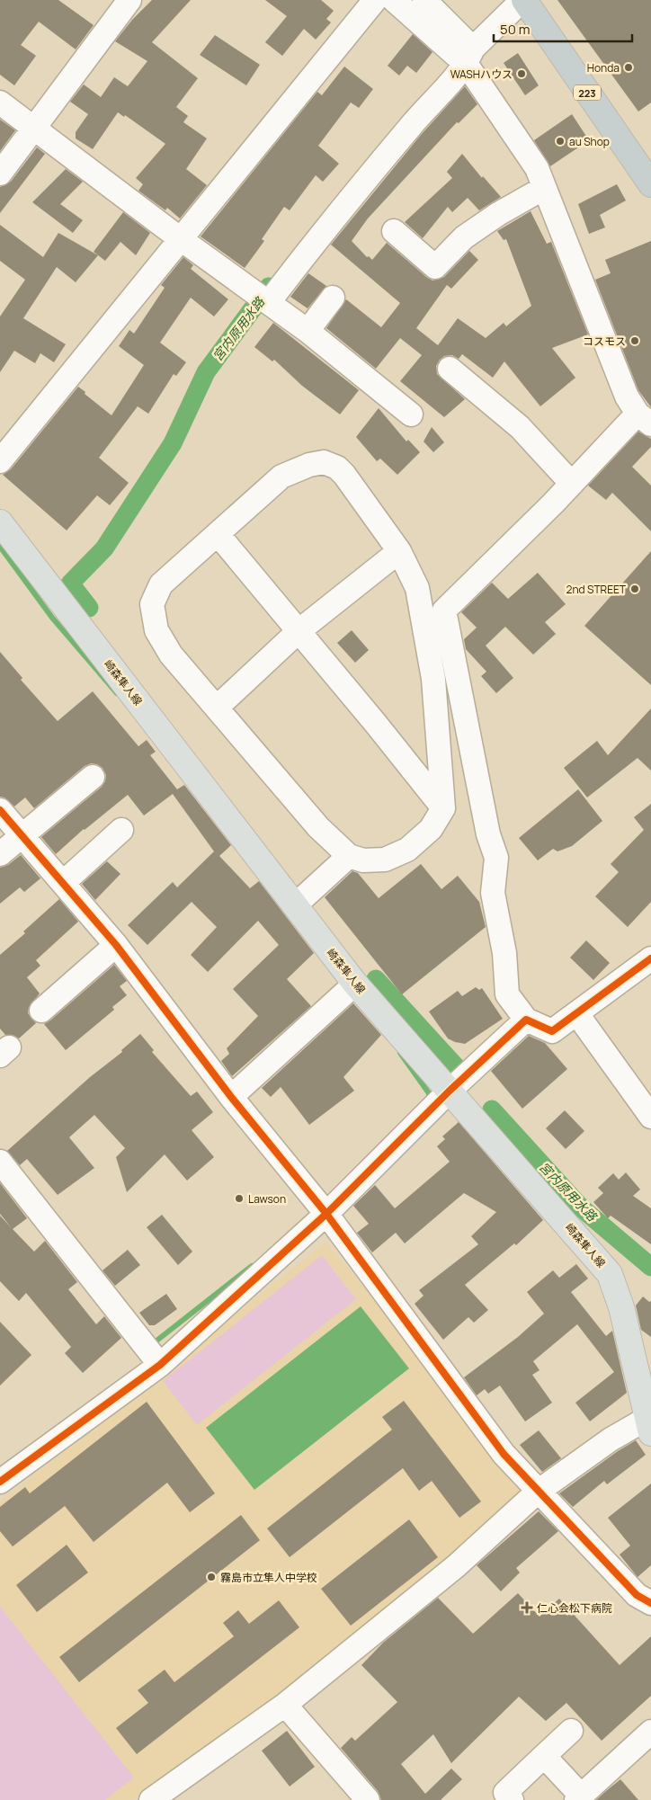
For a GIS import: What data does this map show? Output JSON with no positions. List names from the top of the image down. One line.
{"streets":{"highway":["223"],"main road":["崎森隼人線"]},"water":["宮内原用水路"],"places":{"other":["Honda","WASHハウス","au Shop","コスモス","2nd STREET","Lawson","霧島市立隼人中学校"],"health":["仁心会松下病院"]},"scale_bar":"50 m"}
